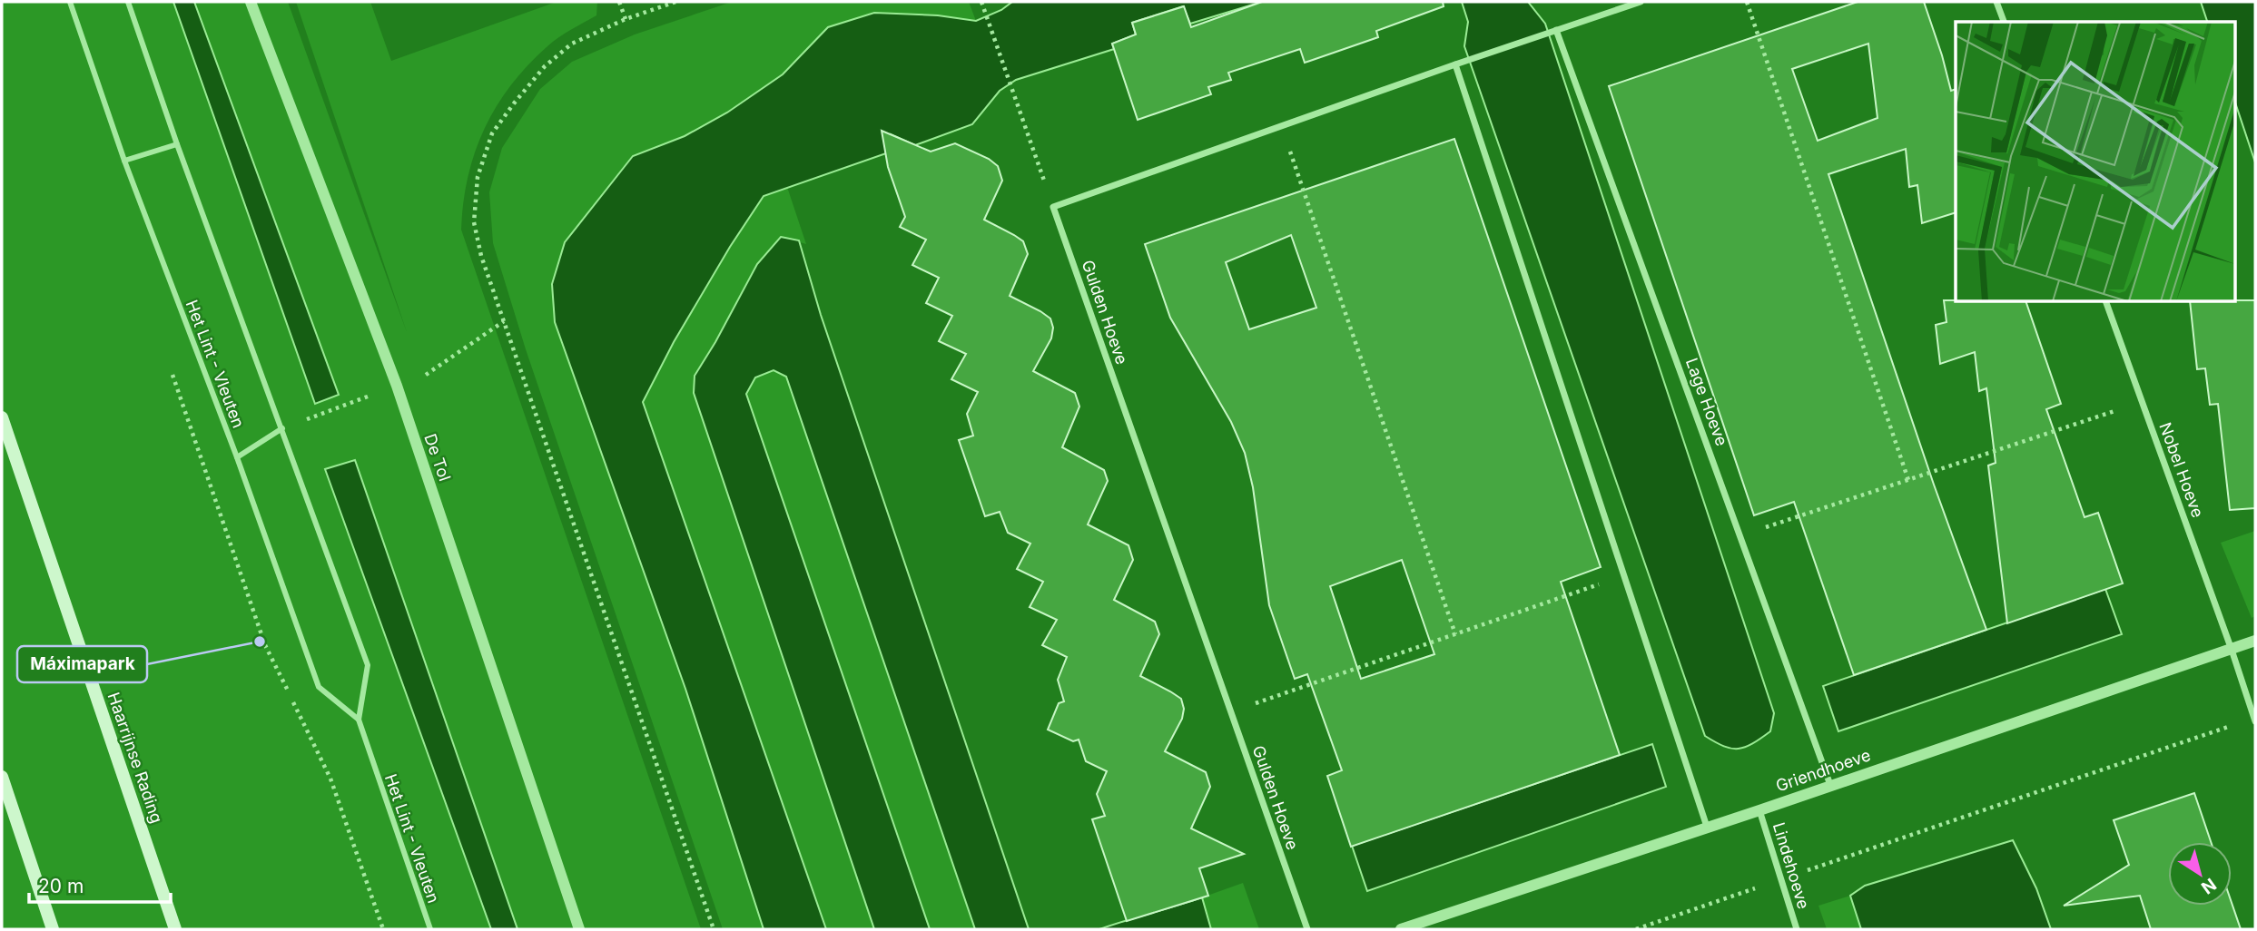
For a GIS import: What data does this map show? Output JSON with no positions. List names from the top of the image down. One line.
{"streets":{"main road":["Haarrijnse Rading"],"street":["Gulden Hoeve","Het Lint - Vleuten","Lage Hoeve","De Tol","Nobel Hoeve","Griendhoeve","Lindehoeve"]},"crossings":[["Lage Hoeve","Griendhoeve"],["Nobel Hoeve","Griendhoeve"],["Griendhoeve","Lindehoeve"]],"places":["Máximapark"],"scale_bar":"20 m","north":"bottom right"}
